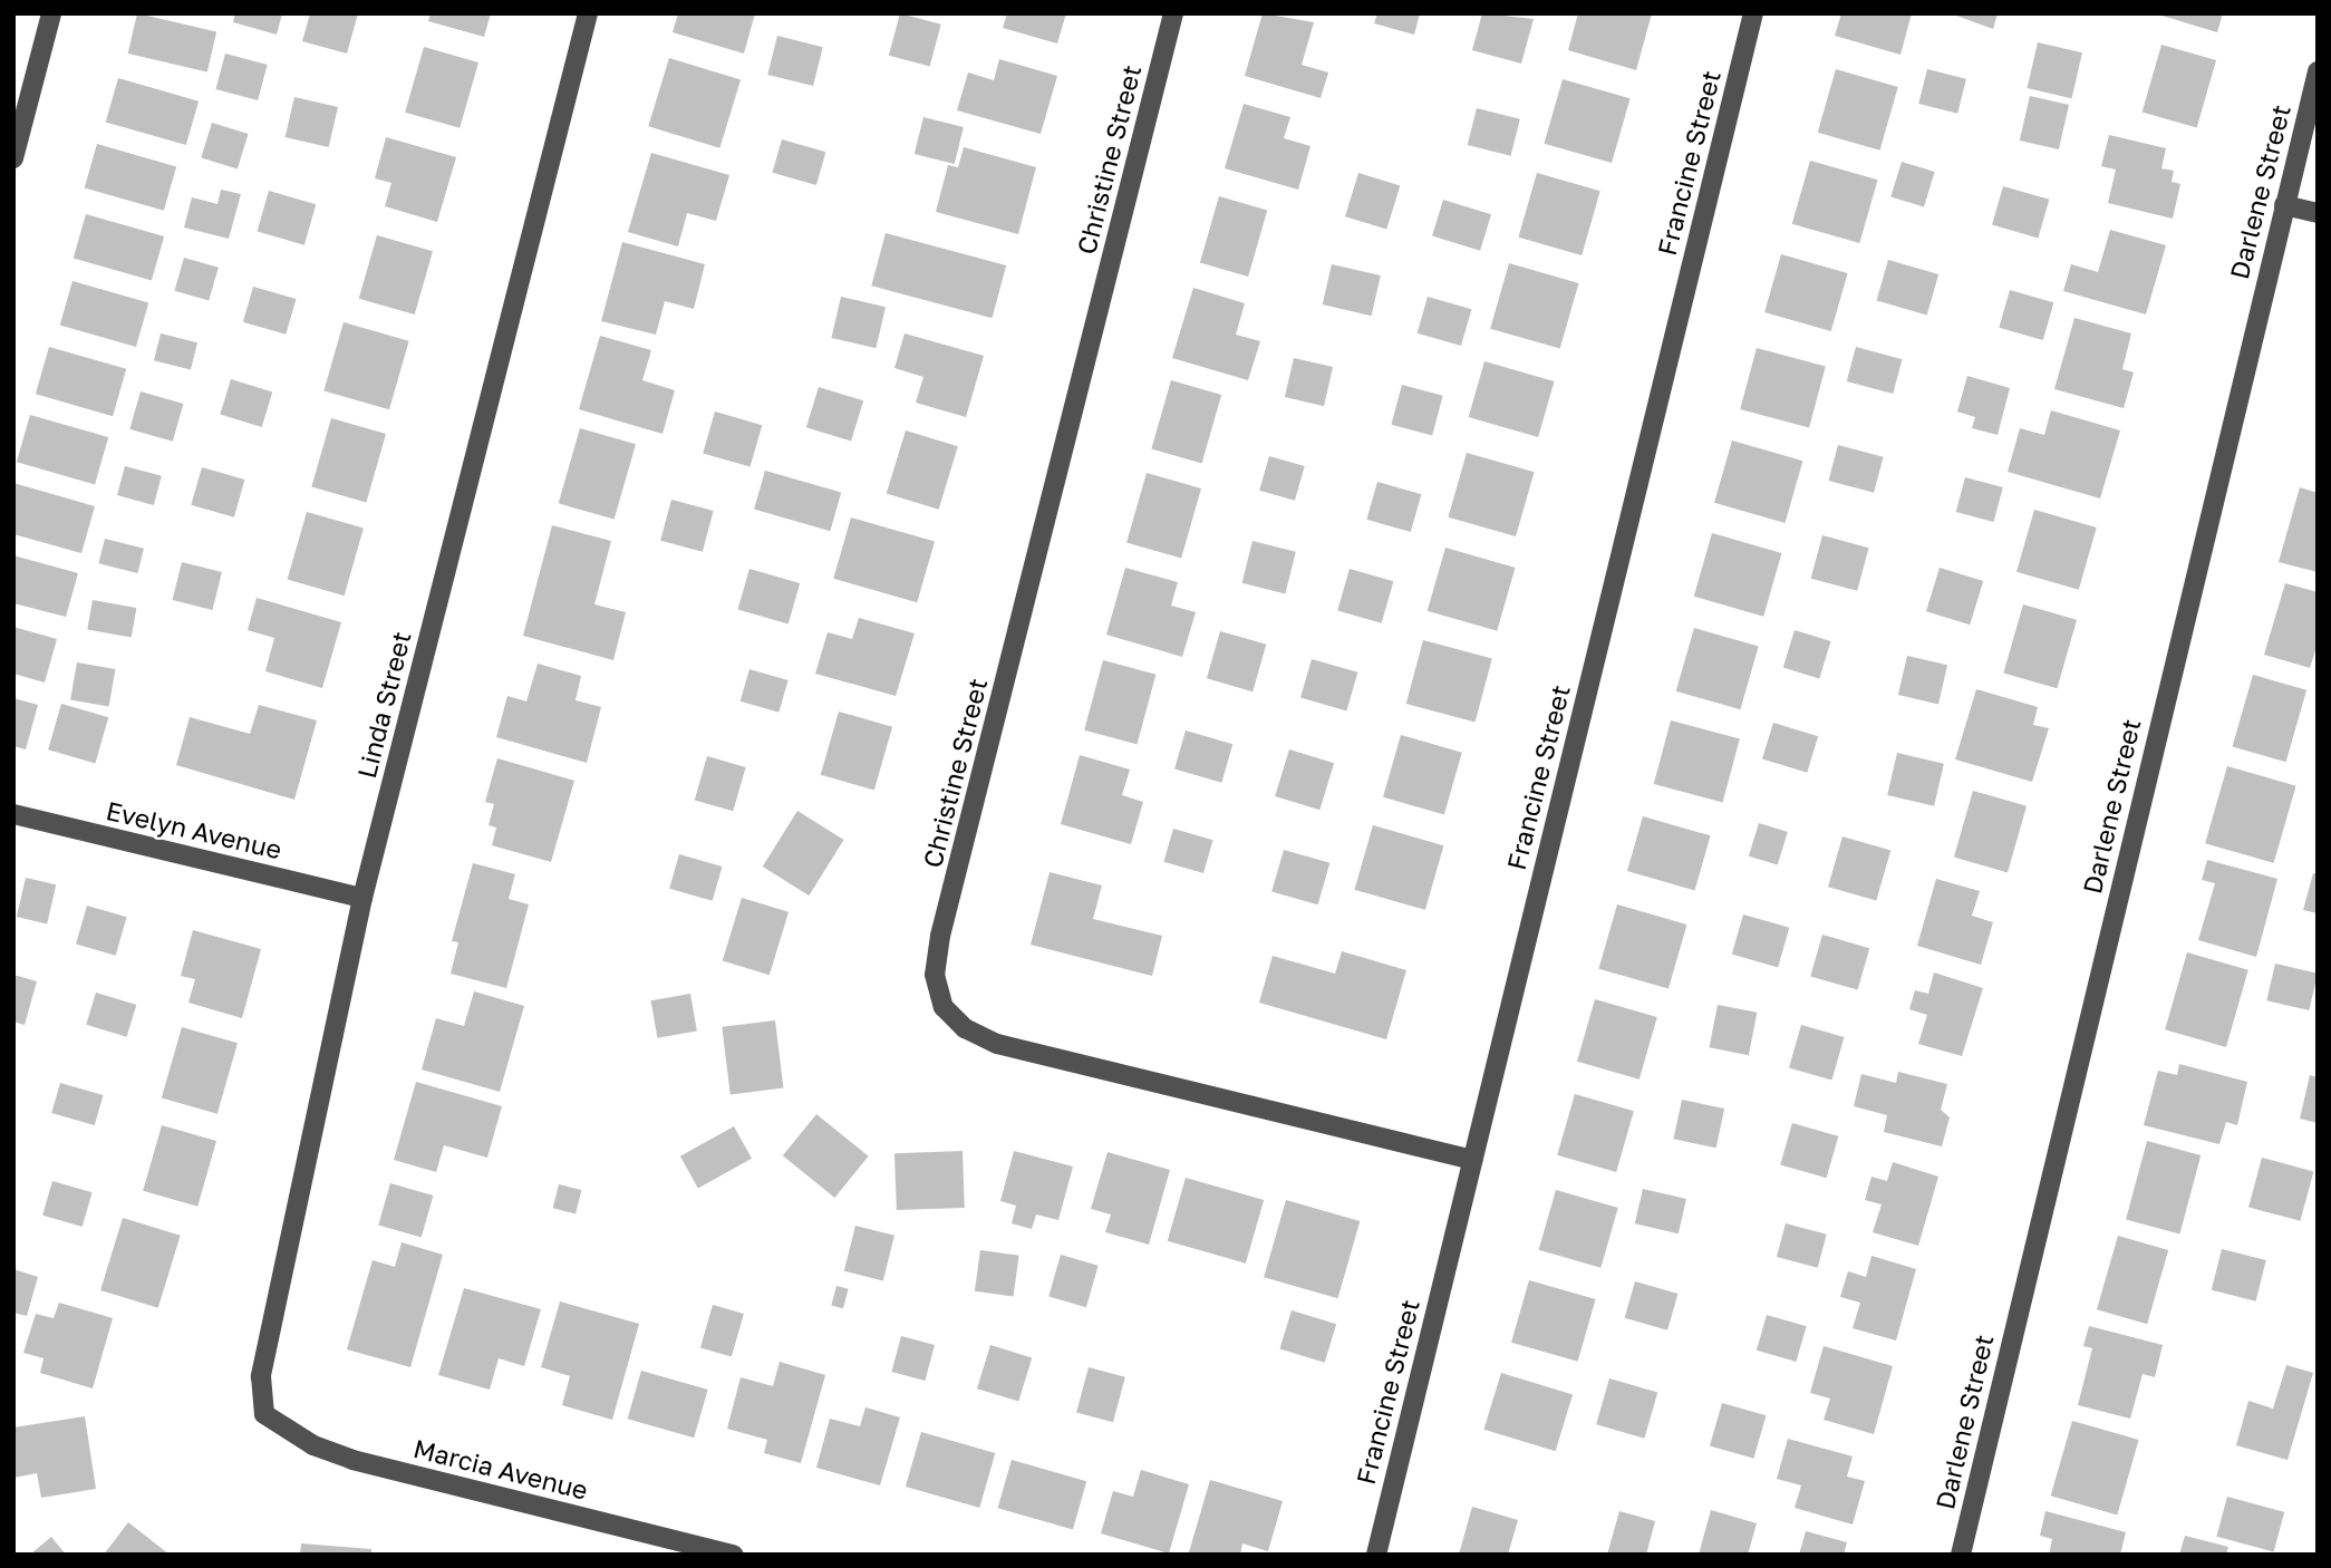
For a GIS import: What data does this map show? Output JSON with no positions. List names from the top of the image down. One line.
{"streets":{"street":["Christine Street","Francine Street","Darlene Street","Linda Street","Evelyn Avenue","Marcia Avenue"]},"crossings":[["Christine Street","Francine Street"],["Linda Street","Evelyn Avenue"],["Linda Street","Marcia Avenue"]]}
